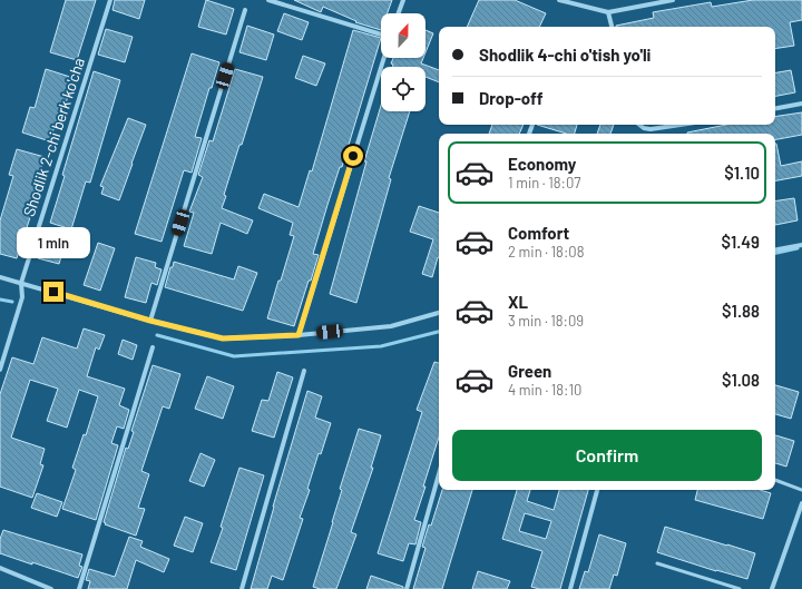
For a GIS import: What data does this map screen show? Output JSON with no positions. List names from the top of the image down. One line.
{"streets":{"street":["Shodlik 2-chi berk ko'cha"]},"north":"top","page":{"banner":["Shodlik 4-chi o'tish yo'li","Drop-off"],"list":[{"name":"Economy","note":"1 min · 18:07","value":"$1.10"},{"name":"Comfort","note":"2 min · 18:08","value":"$1.49"},{"name":"XL","note":"3 min · 18:09","value":"$1.88"},{"name":"Green","note":"4 min · 18:10","value":"$1.08"}],"bubble":"1 min","buttons":"Confirm"}}
